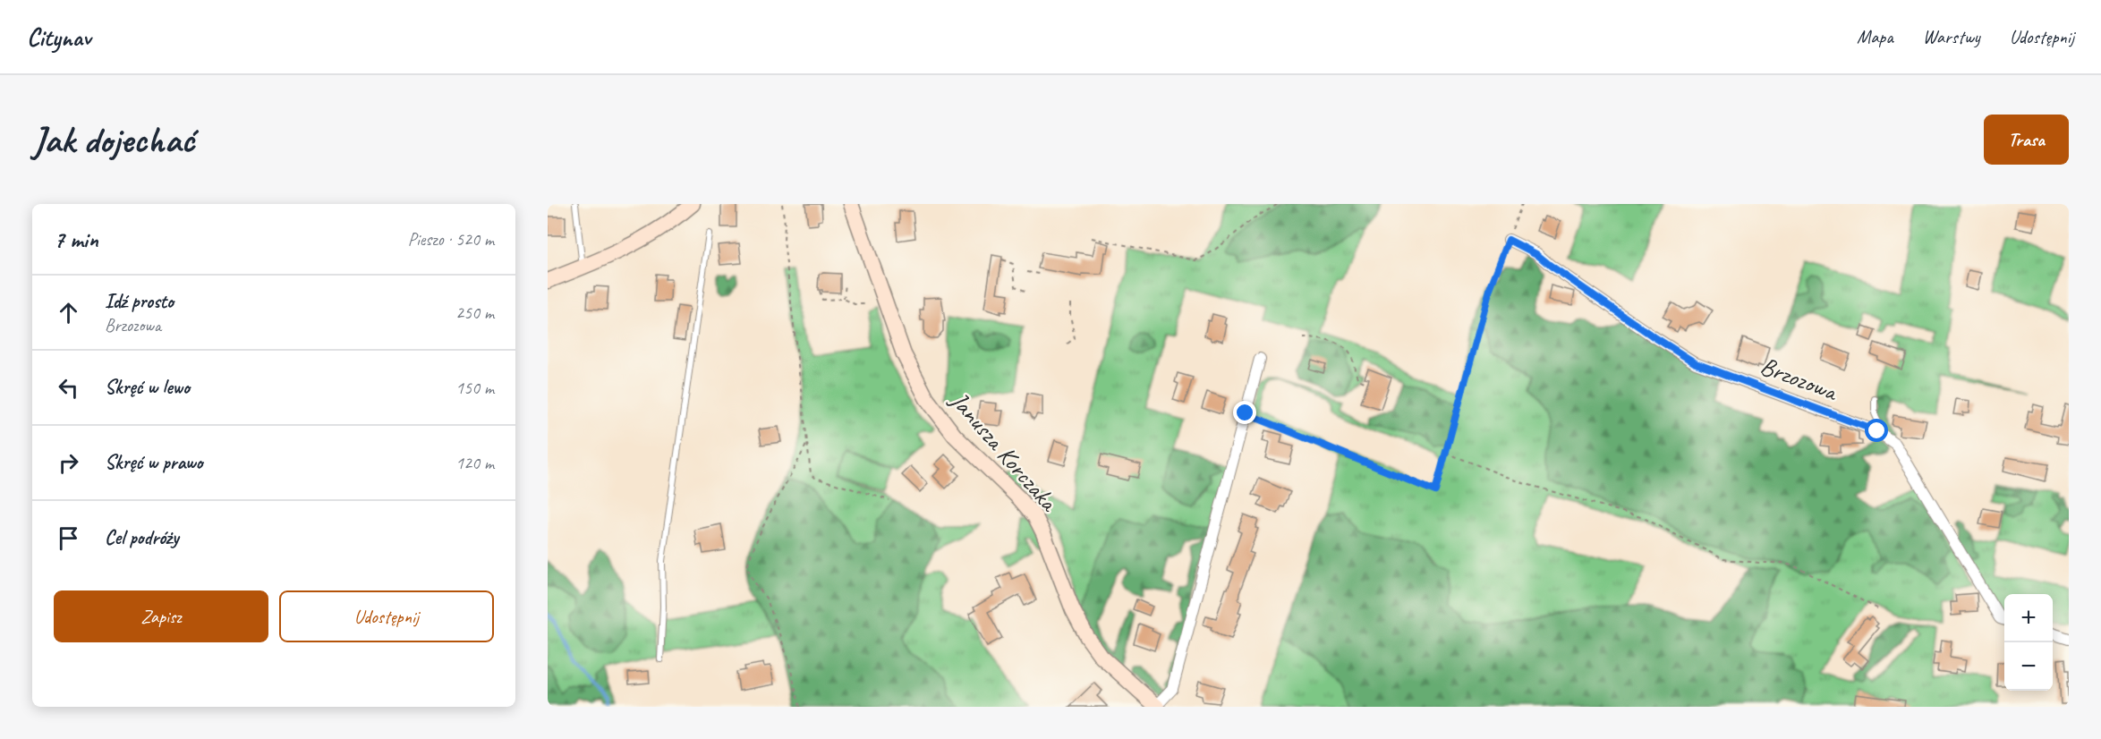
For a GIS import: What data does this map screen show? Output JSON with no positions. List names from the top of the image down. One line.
{"streets":{"street":["Brzozowa","Janusza Korczaka"]},"page":{"header":"Citynav","nav":["Mapa","Warstwy","Udostępnij"],"buttons":["Trasa",["Zapisz","Udostępnij"]],"title":"Jak dojechać","heading":["7 min","Pieszo · 520 m"],"list":[["Idź prosto","Brzozowa","250 m"],["Skręć w lewo","150 m"],["Skręć w prawo","120 m"],"Cel podróży"],"map_buttons":["+","−"]}}
